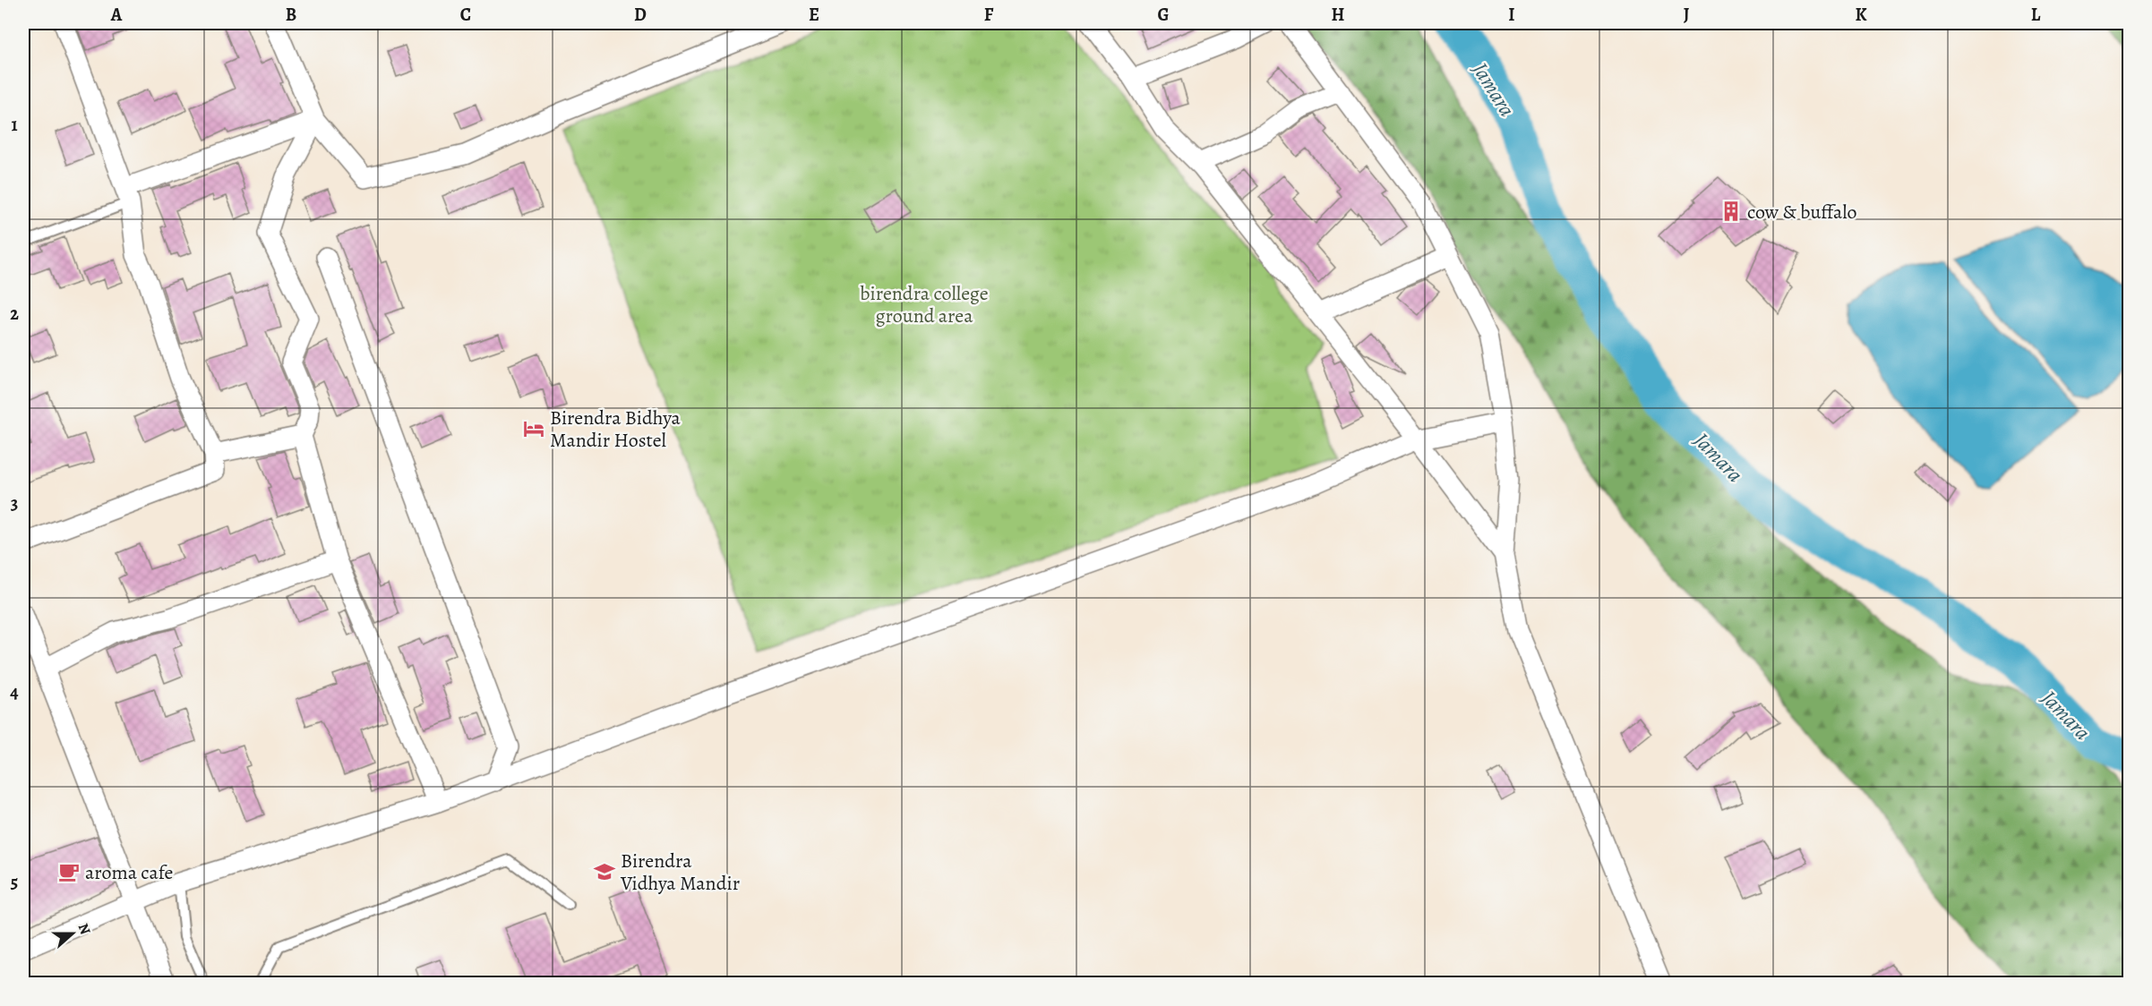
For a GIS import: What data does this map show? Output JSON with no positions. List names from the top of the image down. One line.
{"water":["Jamara"],"parks":["birendra college ground area"],"places":{"building":["cow & buffalo"],"hotel":["Birendra Bidhya Mandir Hostel"],"cafe":["aroma cafe"],"school or university":["Birendra Vidhya Mandir"]},"north":"right","grid":{"columns":["A","B","C","D","E","F","G","H","I","J","K","L"],"rows":["1","2","3","4","5"]}}
